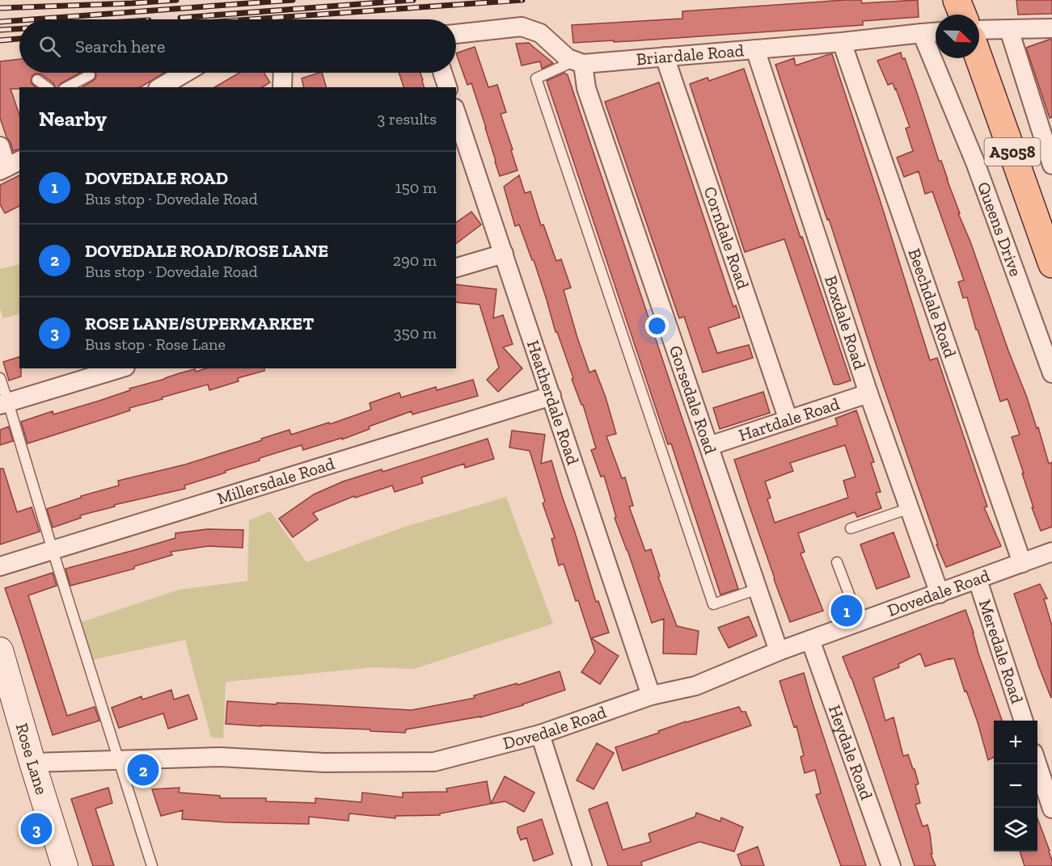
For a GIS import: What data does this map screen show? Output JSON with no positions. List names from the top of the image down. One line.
{"streets":{"main road":["A5058"],"street":["Briardale Road","Queens Drive","Corndale Road","Beechdale Road","Boxdale Road","Gorsedale Road","Heatherdale Road","Hartdale Road","Millersdale Road","Dovedale Road","Meredale Road","Heydale Road","Rose Lane"]},"crossings":[["Briardale Road","Queens Drive"],["Briardale Road","Corndale Road"],["Briardale Road","Beechdale Road"],["Briardale Road","Boxdale Road"],["Briardale Road","Gorsedale Road"],["Corndale Road","Hartdale Road"],["Beechdale Road","Dovedale Road"],["Boxdale Road","Hartdale Road"],["Boxdale Road","Dovedale Road"],["Gorsedale Road","Hartdale Road"],["Gorsedale Road","Dovedale Road"],["Heatherdale Road","Millersdale Road"],["Heatherdale Road","Dovedale Road"],["Dovedale Road","Meredale Road"],["Dovedale Road","Heydale Road"],["Dovedale Road","Rose Lane"]],"north":"bottom right","page":{"search":"Search here","heading":["Nearby","3 results"],"list":[{"mark":"1","name":"DOVEDALE ROAD","note":"Bus stop · Dovedale Road","value":"150 m"},{"mark":"2","name":"DOVEDALE ROAD/ROSE LANE","note":"Bus stop · Dovedale Road","value":"290 m"},{"mark":"3","name":"ROSE LANE/SUPERMARKET","note":"Bus stop · Rose Lane","value":"350 m"}],"pins":["1","2","3"],"map_buttons":["+","−"]}}
